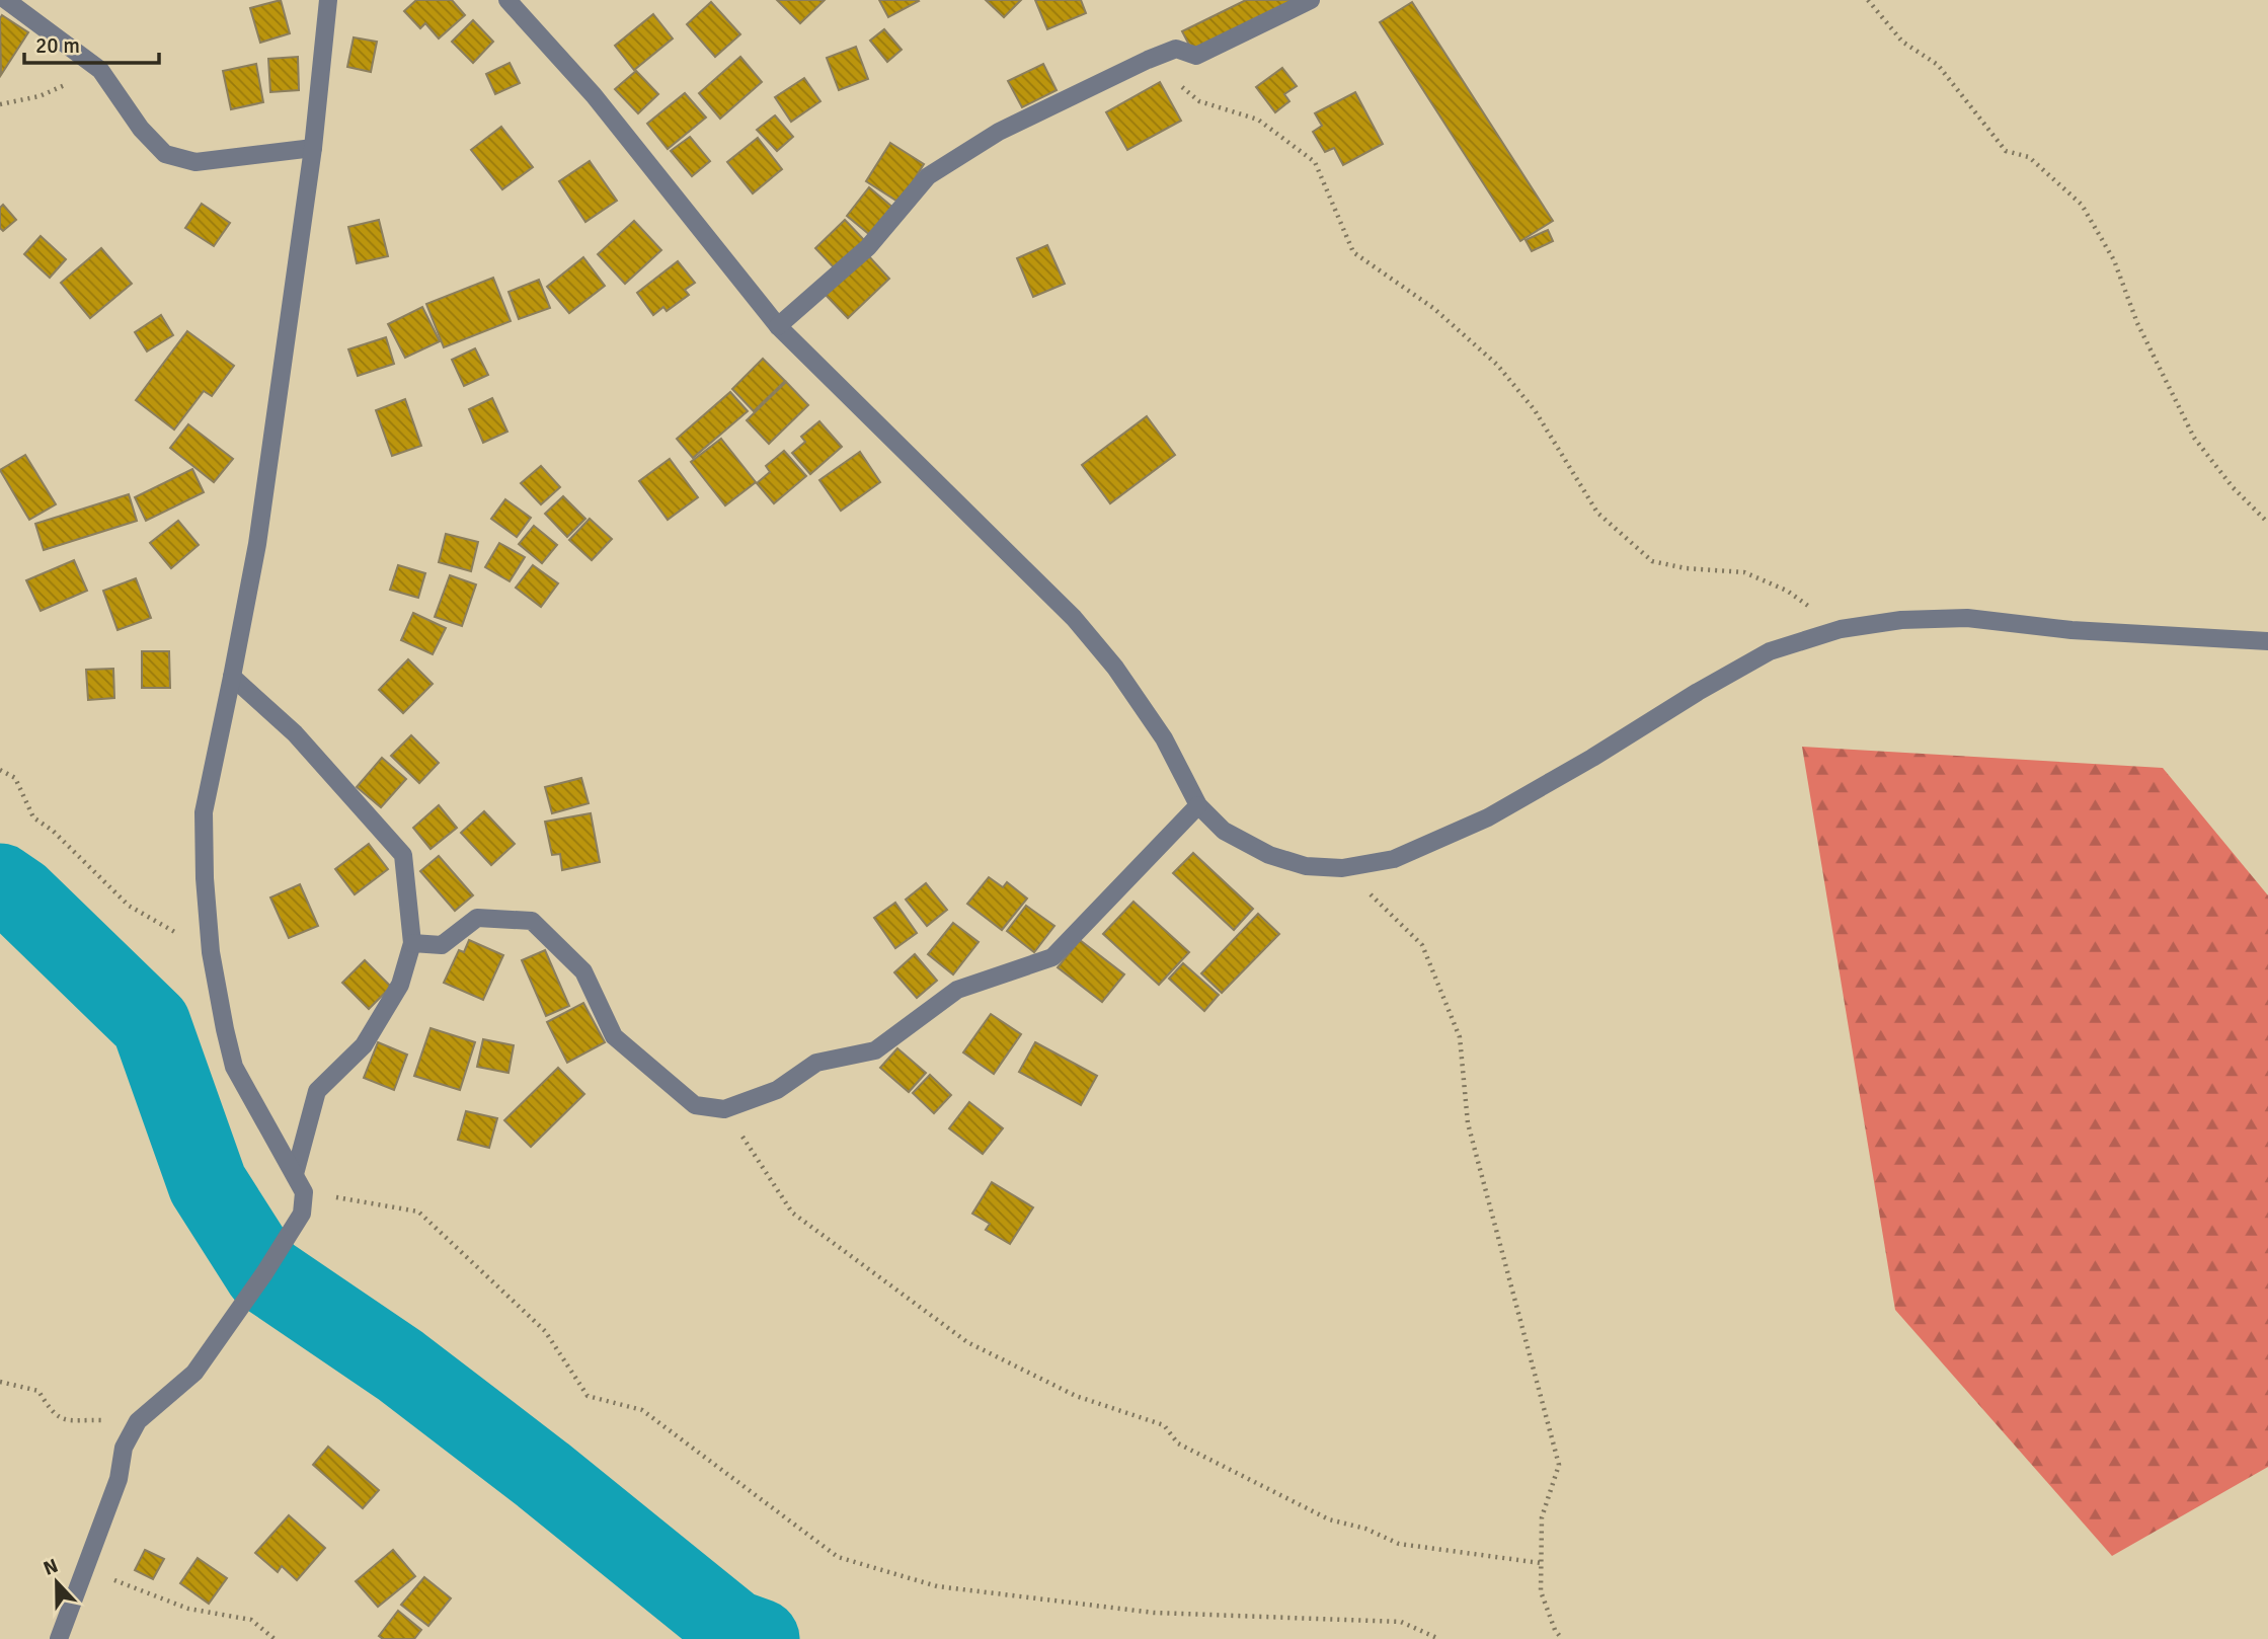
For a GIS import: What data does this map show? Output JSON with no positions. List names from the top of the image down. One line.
{"scale_bar":"20 m","north":"top"}
